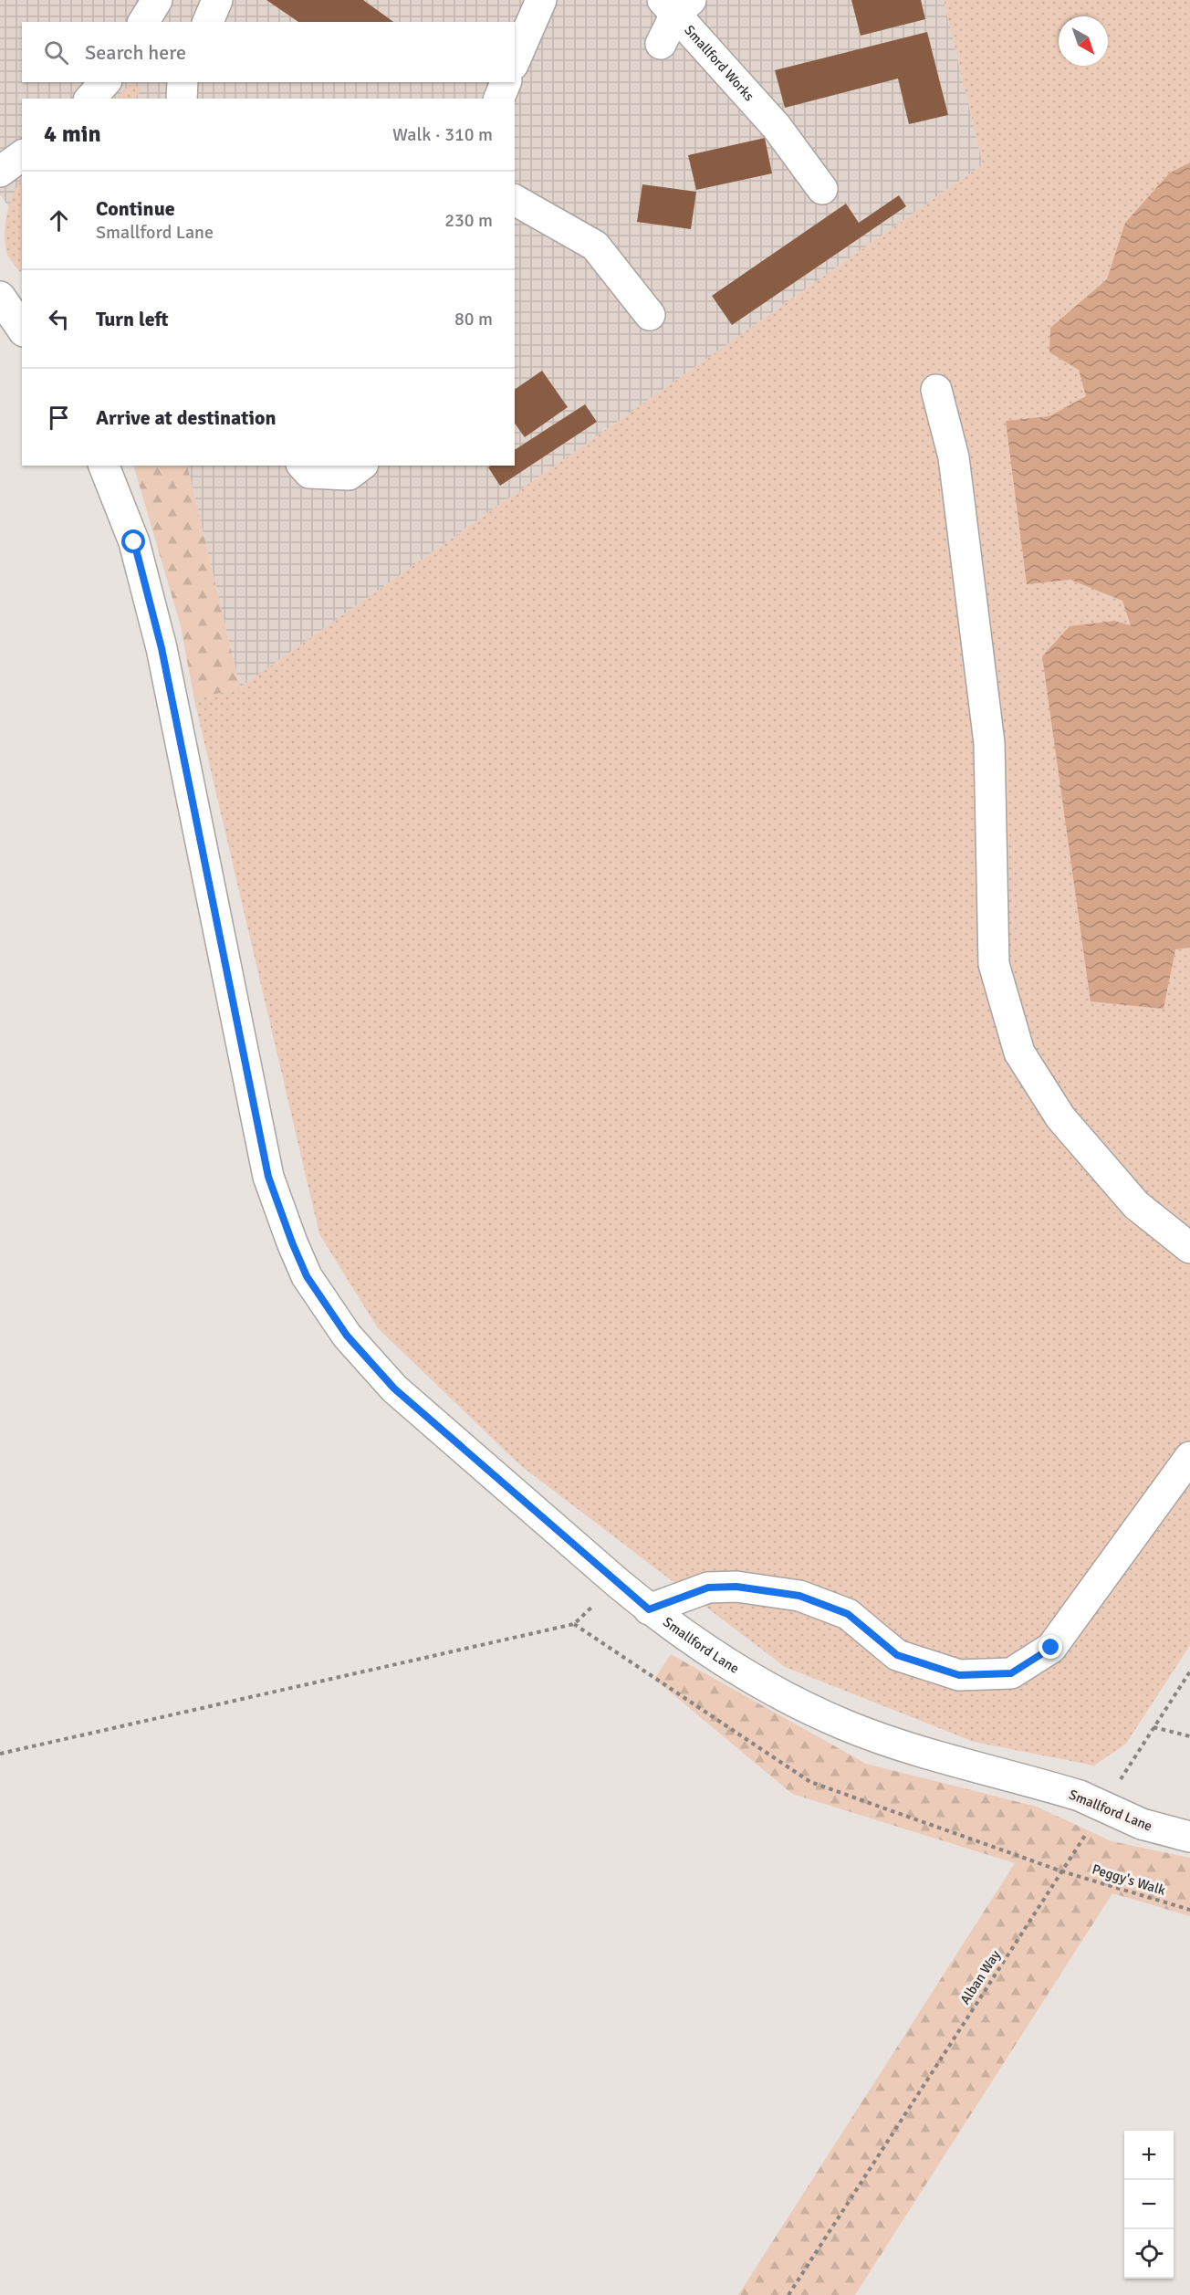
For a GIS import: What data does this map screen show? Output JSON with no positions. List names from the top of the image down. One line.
{"streets":{"street":["Smallford Works","Smallford Lane"],"path":["Peggy's Walk","Alban Way"]},"crossings":[["Peggy's Walk","Alban Way"]],"north":"bottom right","page":{"search":"Search here","heading":["4 min","Walk · 310 m"],"list":[["Continue","Smallford Lane","230 m"],["Turn left","80 m"],"Arrive at destination"],"map_buttons":["+","−"]}}
